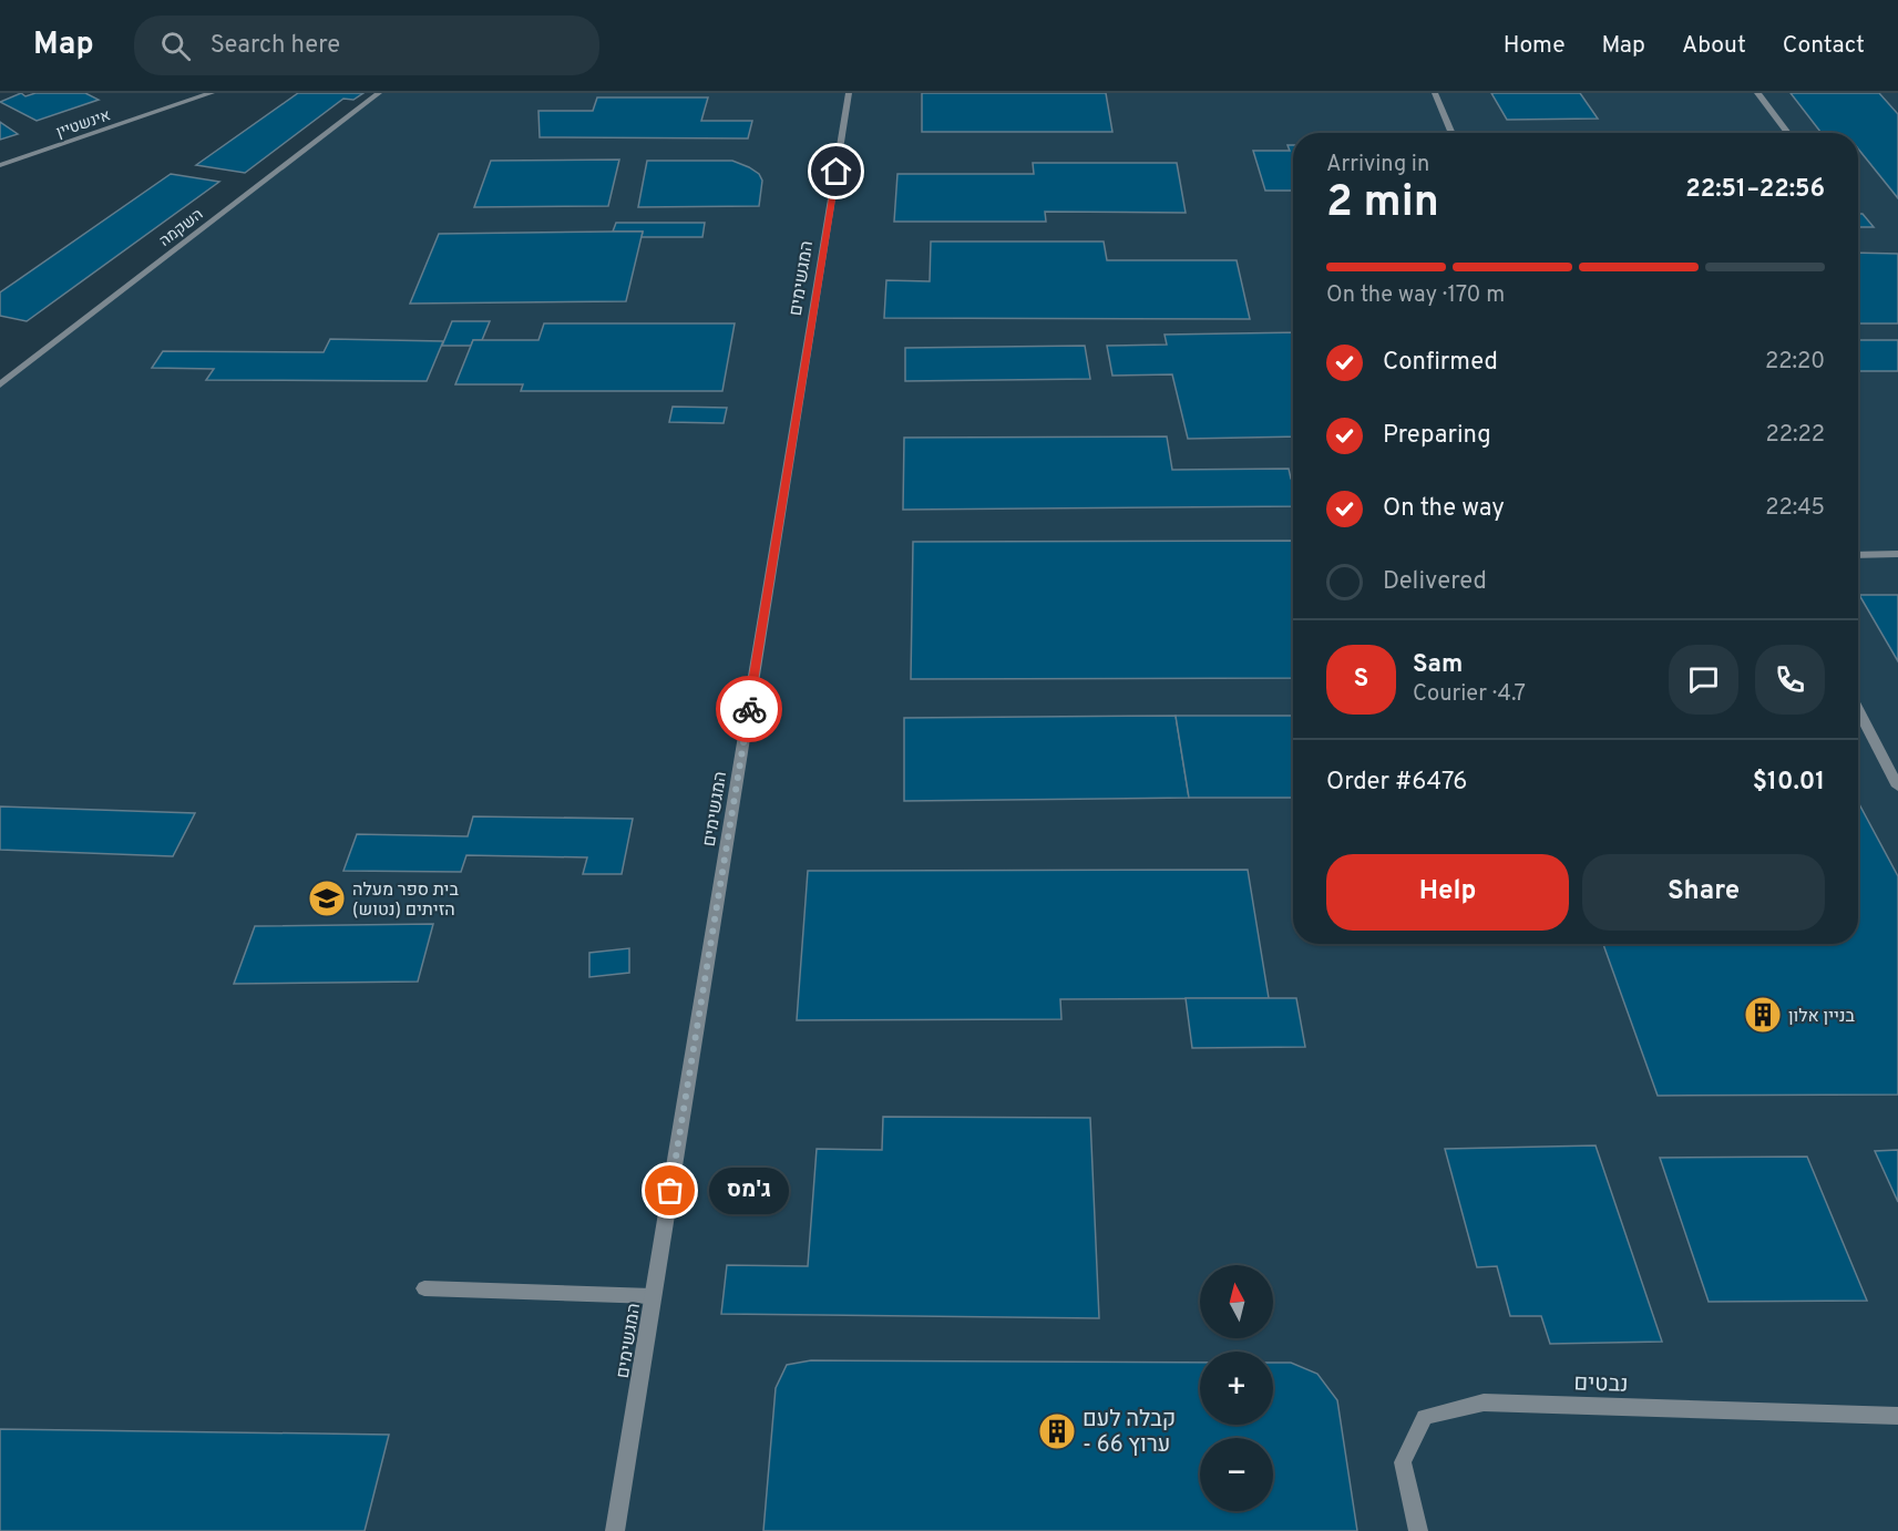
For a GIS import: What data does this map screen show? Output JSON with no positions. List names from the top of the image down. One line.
{"streets":{"street":["אינשטיין","השקמה","המגשימים","נבטים"]},"places":{"school or university":["בית ספר מעלה הזיתים (נטוש)"],"building":["בניין אלון","קבלה לעם - ערוץ 66"],"other":["ג'מס"]},"north":"top","page":{"header":"Map","search":"Search here","nav":["Home","Map","About","Contact"],"heading":["2 min","Arriving in","22:51–22:56"],"panel":["Sam","Courier · 4.7","Order #6476","$10.01"],"bar":"On the way · 170 m","list":[["Confirmed","22:20"],["Preparing","22:22"],["On the way","22:45"],"Delivered"],"round":"S","buttons":["Help","Share"],"bubble":"ג'מס","map_buttons":["+","−"]}}
